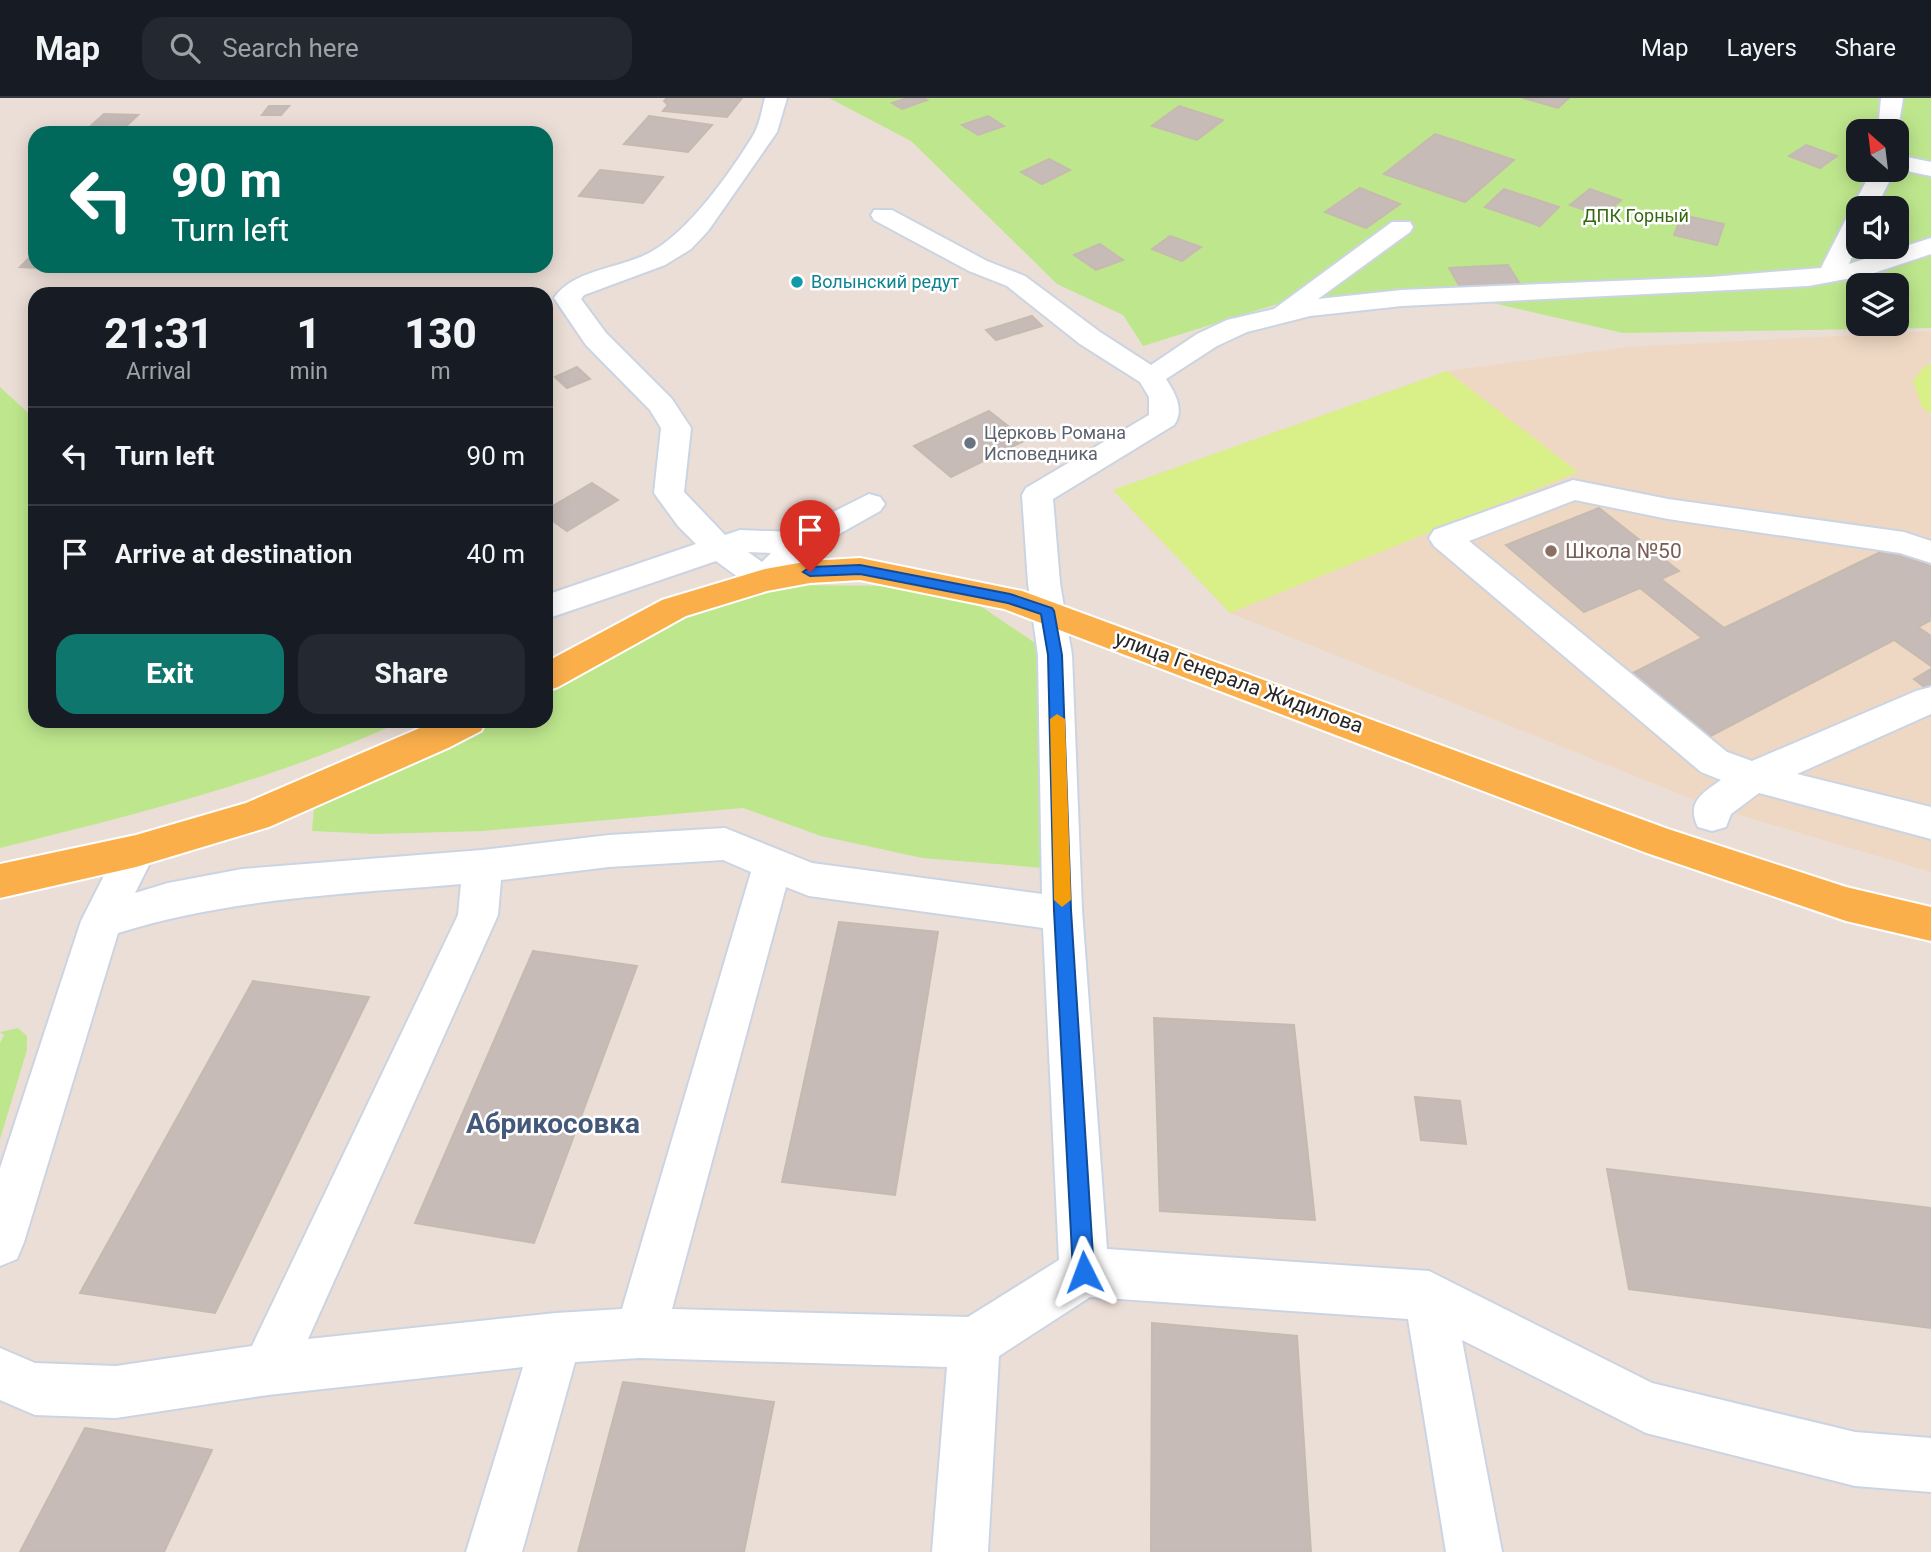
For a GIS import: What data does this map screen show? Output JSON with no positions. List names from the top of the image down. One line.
{"streets":{"main road":["улица Генерала Жидилова"]},"districts":["Абрикосовка"],"parks":["ДПК Горный"],"places":["Волынский редут","Церковь Романа Исповедника","Школа №50"],"north":"top left","page":{"header":"Map","search":"Search here","nav":["Map","Layers","Share"],"turn":["90 m","Turn left"],"eta":["21:31","Arrival","1","min","130","m"],"list":[{"name":"Turn left","value":"90 m"},{"name":"Arrive at destination","value":"40 m"}],"buttons":["Exit","Share"]}}
